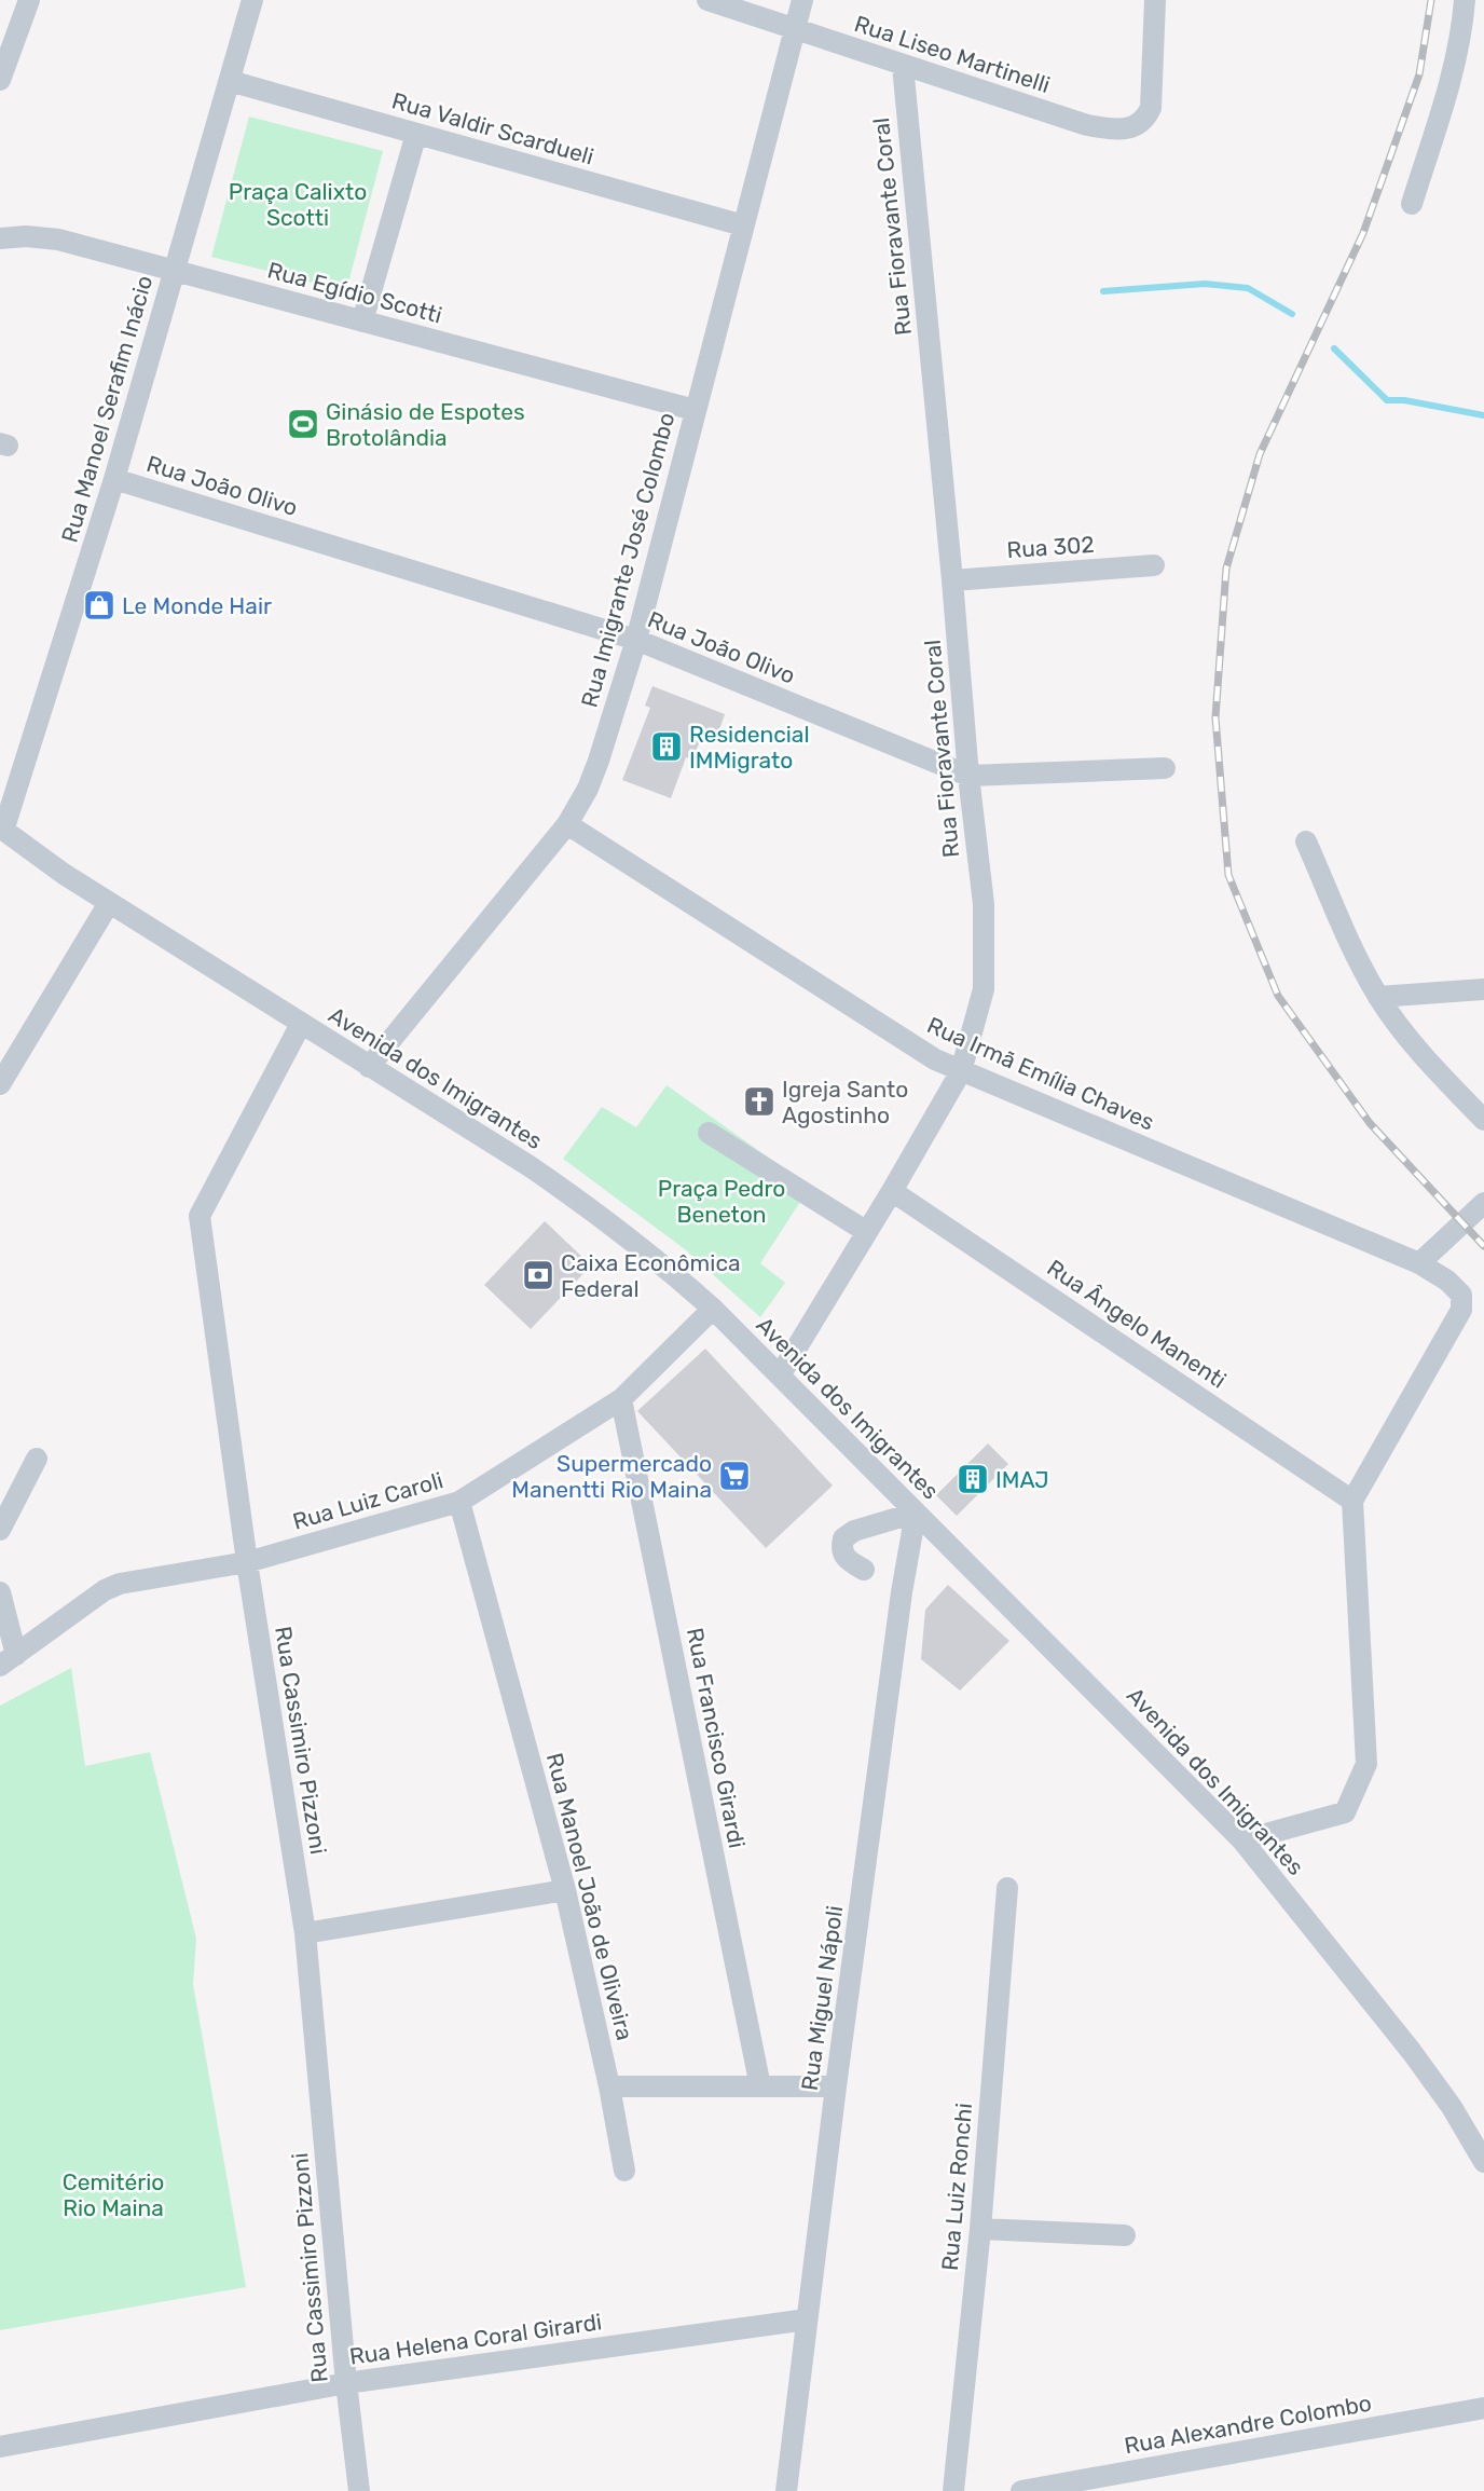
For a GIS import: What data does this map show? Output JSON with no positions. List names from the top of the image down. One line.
{"streets":{"street":["Rua Liseo Martinelli","Rua Valdir Scardueli","Rua Fioravante Coral","Rua Egídio Scotti","Rua Manoel Serafim Inácio","Rua João Olivo","Rua 302","Rua Imigrante José Colombo","Rua Irmã Emília Chaves","Avenida dos Imigrantes","Rua Ângelo Manenti","Rua Luiz Caroli","Rua Francisco Girardi","Rua Cassimiro Pizzoni","Rua Manoel João de Oliveira","Rua Miguel Nápoli","Rua Luiz Ronchi","Rua Helena Coral Girardi","Rua Alexandre Colombo"]},"crossings":[["Rua Liseo Martinelli","Rua Fioravante Coral"],["Rua Liseo Martinelli","Rua Imigrante José Colombo"],["Rua Valdir Scardueli","Rua Manoel Serafim Inácio"],["Rua Valdir Scardueli","Rua Imigrante José Colombo"],["Rua Fioravante Coral","Rua João Olivo"],["Rua Fioravante Coral","Rua 302"],["Rua Fioravante Coral","Rua Irmã Emília Chaves"],["Rua Fioravante Coral","Avenida dos Imigrantes"],["Rua Fioravante Coral","Rua Ângelo Manenti"],["Rua Egídio Scotti","Rua Manoel Serafim Inácio"],["Rua Egídio Scotti","Rua Imigrante José Colombo"],["Rua Manoel Serafim Inácio","Rua João Olivo"],["Rua Manoel Serafim Inácio","Avenida dos Imigrantes"],["Rua João Olivo","Rua Imigrante José Colombo"],["Rua Imigrante José Colombo","Rua Irmã Emília Chaves"],["Rua Imigrante José Colombo","Avenida dos Imigrantes"],["Rua Irmã Emília Chaves","Rua Ângelo Manenti"],["Avenida dos Imigrantes","Rua Luiz Caroli"],["Avenida dos Imigrantes","Rua Cassimiro Pizzoni"],["Avenida dos Imigrantes","Rua Miguel Nápoli"],["Rua Luiz Caroli","Rua Francisco Girardi"],["Rua Luiz Caroli","Rua Cassimiro Pizzoni"],["Rua Luiz Caroli","Rua Manoel João de Oliveira"],["Rua Cassimiro Pizzoni","Rua Helena Coral Girardi"],["Rua Miguel Nápoli","Rua Helena Coral Girardi"]],"parks":["Praça Calixto Scotti","Praça Pedro Beneton","Cemitério Rio Maina"],"places":{"sports":["Ginásio de Espotes Brotolândia"],"shop":["Le Monde Hair"],"building":["Residencial IMMigrato","IMAJ"],"church":["Igreja Santo Agostinho"],"bank":["Caixa Econômica Federal"],"supermarket":["Supermercado Manentti Rio Maina"]}}
